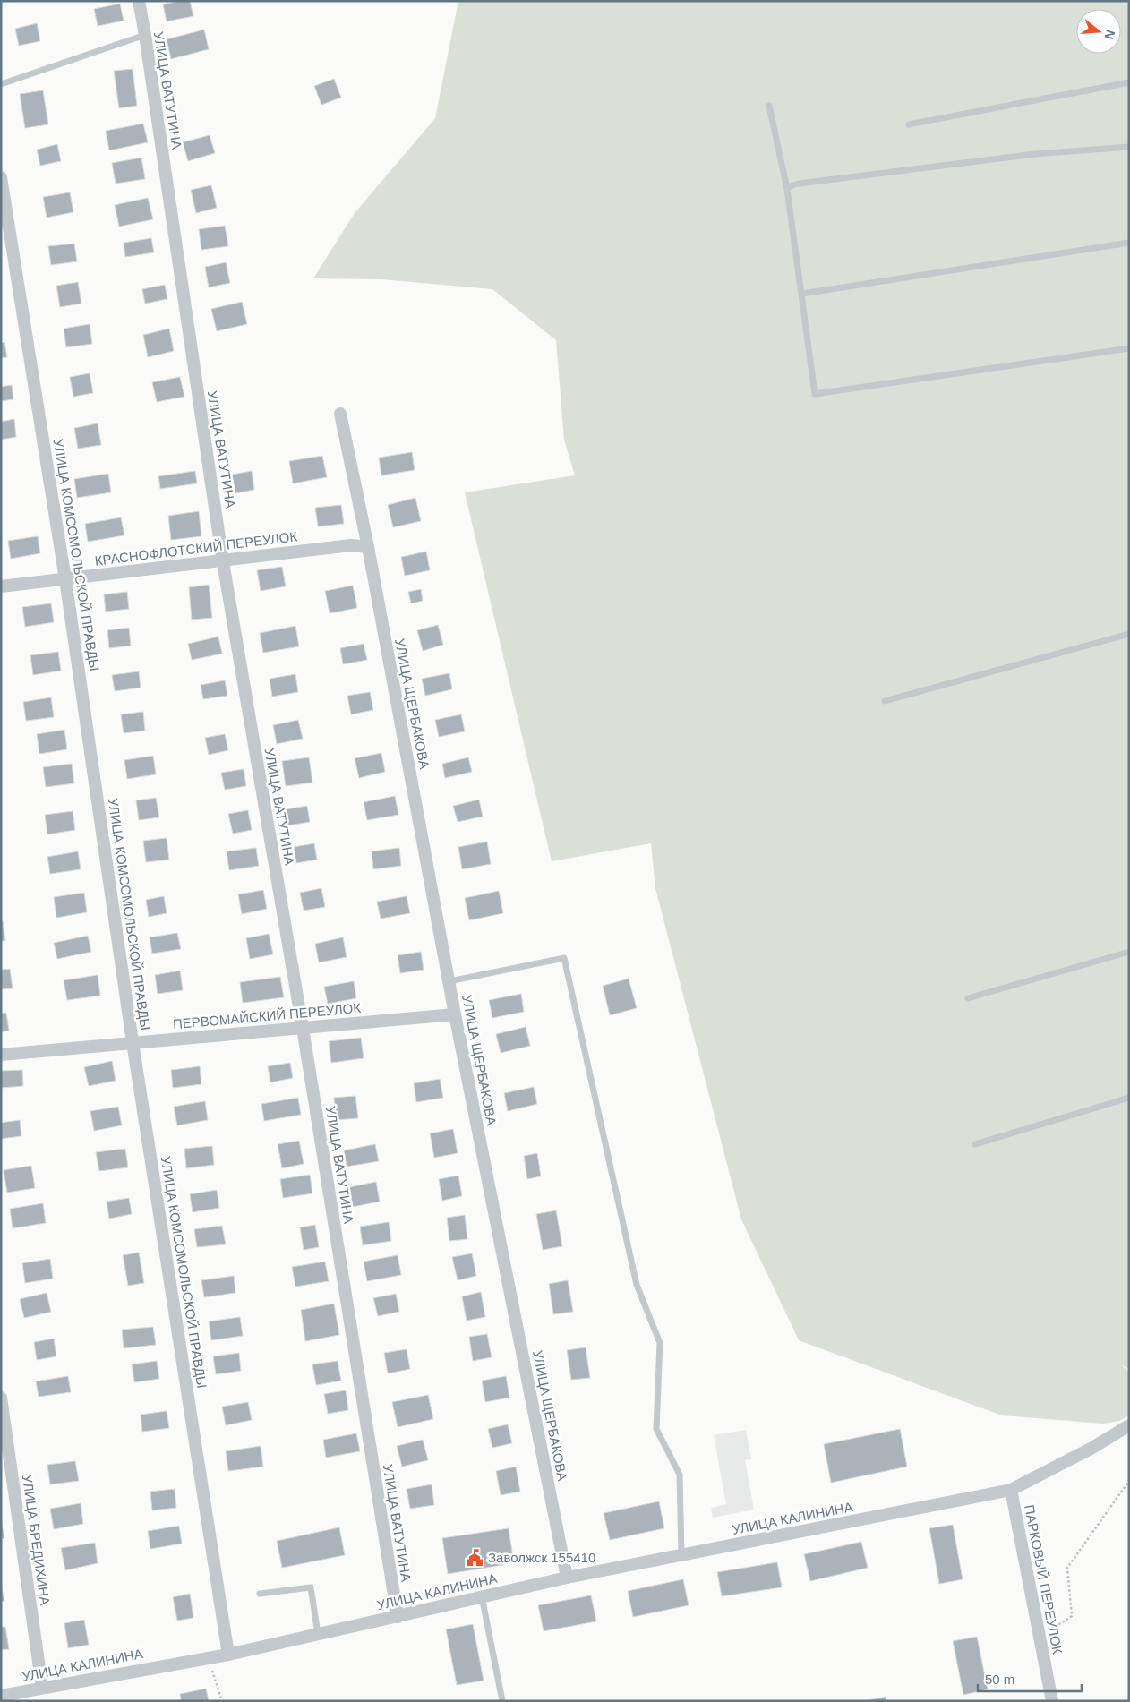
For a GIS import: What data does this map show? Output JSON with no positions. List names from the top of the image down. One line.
{"streets":{"street":["УЛИЦА ВАТУТИНА","КРАСНОФЛОТСКИЙ ПЕРЕУЛОК","УЛИЦА КОМСОМОЛЬСКОЙ ПРАВДЫ","УЛИЦА ЩЕРБАКОВА","ПЕРВОМАЙСКИЙ ПЕРЕУЛОК","УЛИЦА КАЛИНИНА","УЛИЦА БРЕДИХИНА","ПАРКОВЫЙ ПЕРЕУЛОК"]},"crossings":[["УЛИЦА ВАТУТИНА","КРАСНОФЛОТСКИЙ ПЕРЕУЛОК"],["УЛИЦА ВАТУТИНА","ПЕРВОМАЙСКИЙ ПЕРЕУЛОК"],["УЛИЦА ВАТУТИНА","УЛИЦА КАЛИНИНА"],["КРАСНОФЛОТСКИЙ ПЕРЕУЛОК","УЛИЦА КОМСОМОЛЬСКОЙ ПРАВДЫ"],["КРАСНОФЛОТСКИЙ ПЕРЕУЛОК","УЛИЦА ЩЕРБАКОВА"],["УЛИЦА КОМСОМОЛЬСКОЙ ПРАВДЫ","ПЕРВОМАЙСКИЙ ПЕРЕУЛОК"],["УЛИЦА КОМСОМОЛЬСКОЙ ПРАВДЫ","УЛИЦА КАЛИНИНА"],["УЛИЦА ЩЕРБАКОВА","ПЕРВОМАЙСКИЙ ПЕРЕУЛОК"],["УЛИЦА ЩЕРБАКОВА","УЛИЦА КАЛИНИНА"],["УЛИЦА КАЛИНИНА","УЛИЦА БРЕДИХИНА"],["УЛИЦА КАЛИНИНА","ПАРКОВЫЙ ПЕРЕУЛОК"]],"places":{"public building":["Заволжск 155410"]},"scale_bar":"50 m","north":"right"}
